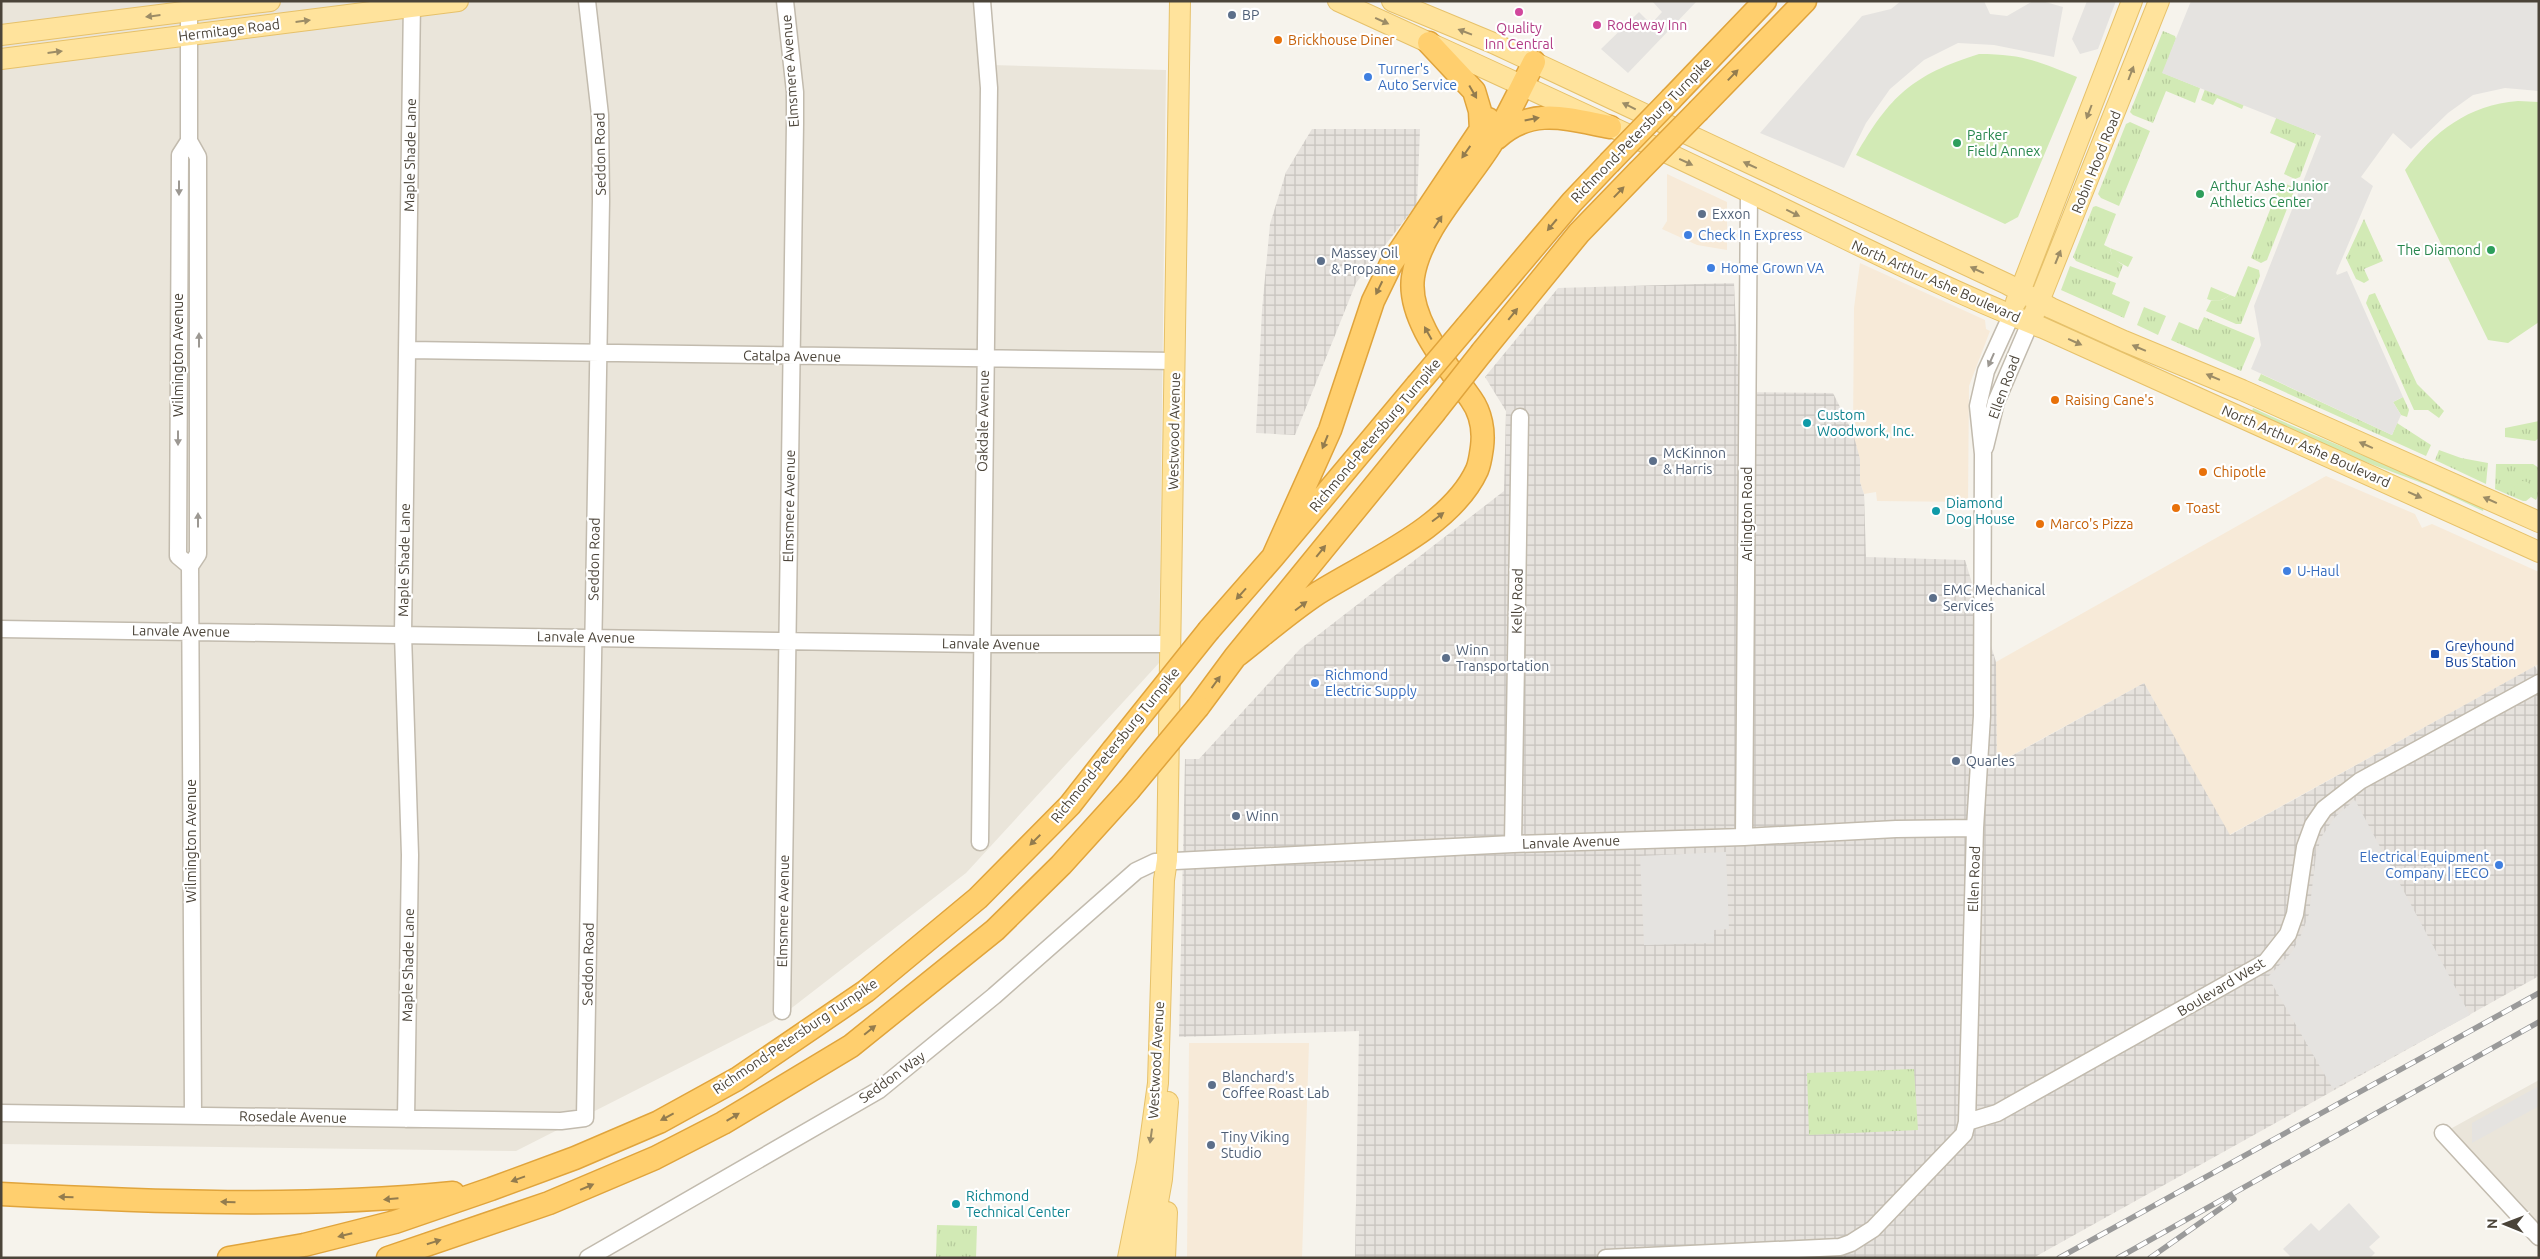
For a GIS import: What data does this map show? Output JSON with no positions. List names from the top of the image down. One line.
{"streets":{"highway":["Richmond-Petersburg Turnpike"],"main road":["Hermitage Road","Robin Hood Road","North Arthur Ashe Boulevard","Westwood Avenue"],"street":["Elmsmere Avenue","Seddon Road","Maple Shade Lane","Wilmington Avenue","Catalpa Avenue","Ellen Road","Oakdale Avenue","Arlington Road","Kelly Road","Lanvale Avenue","Boulevard West","Seddon Way","Rosedale Avenue"]},"crossings":[["Hermitage Road","Maple Shade Lane"],["Hermitage Road","Wilmington Avenue"],["Elmsmere Avenue","Catalpa Avenue"],["Elmsmere Avenue","Lanvale Avenue"],["Seddon Road","Catalpa Avenue"],["Seddon Road","Lanvale Avenue"],["Seddon Road","Rosedale Avenue"],["Maple Shade Lane","Catalpa Avenue"],["Maple Shade Lane","Lanvale Avenue"],["Maple Shade Lane","Rosedale Avenue"],["Robin Hood Road","North Arthur Ashe Boulevard"],["Robin Hood Road","Ellen Road"],["North Arthur Ashe Boulevard","Ellen Road"],["North Arthur Ashe Boulevard","Arlington Road"],["Wilmington Avenue","Lanvale Avenue"],["Wilmington Avenue","Rosedale Avenue"],["Catalpa Avenue","Oakdale Avenue"],["Catalpa Avenue","Westwood Avenue"],["Ellen Road","Lanvale Avenue"],["Ellen Road","Boulevard West"],["Oakdale Avenue","Lanvale Avenue"],["Westwood Avenue","Lanvale Avenue"],["Westwood Avenue","Seddon Way"],["Arlington Road","Lanvale Avenue"],["Kelly Road","Lanvale Avenue"],["Lanvale Avenue","Seddon Way"]],"places":{"other":["Quality Inn Central","BP","Rodeway Inn","Brickhouse Diner","Turner's Auto Service","Parker Field Annex","Arthur Ashe Junior Athletics Center","Exxon","Check In Express","The Diamond","Massey Oil & Propane","Home Grown VA","Raising Cane's","Custom Woodwork, Inc.","McKinnon & Harris","Chipotle","Toast","Diamond Dog House","Marco's Pizza","U-Haul","EMC Mechanical Services","Winn Transportation","Richmond Electric Supply","Quarles","Winn","Electrical Equipment Company | EECO","Blanchard's Coffee Roast Lab","Tiny Viking Studio","Richmond Technical Center"],"transit":["Greyhound Bus Station"]},"north":"left"}
